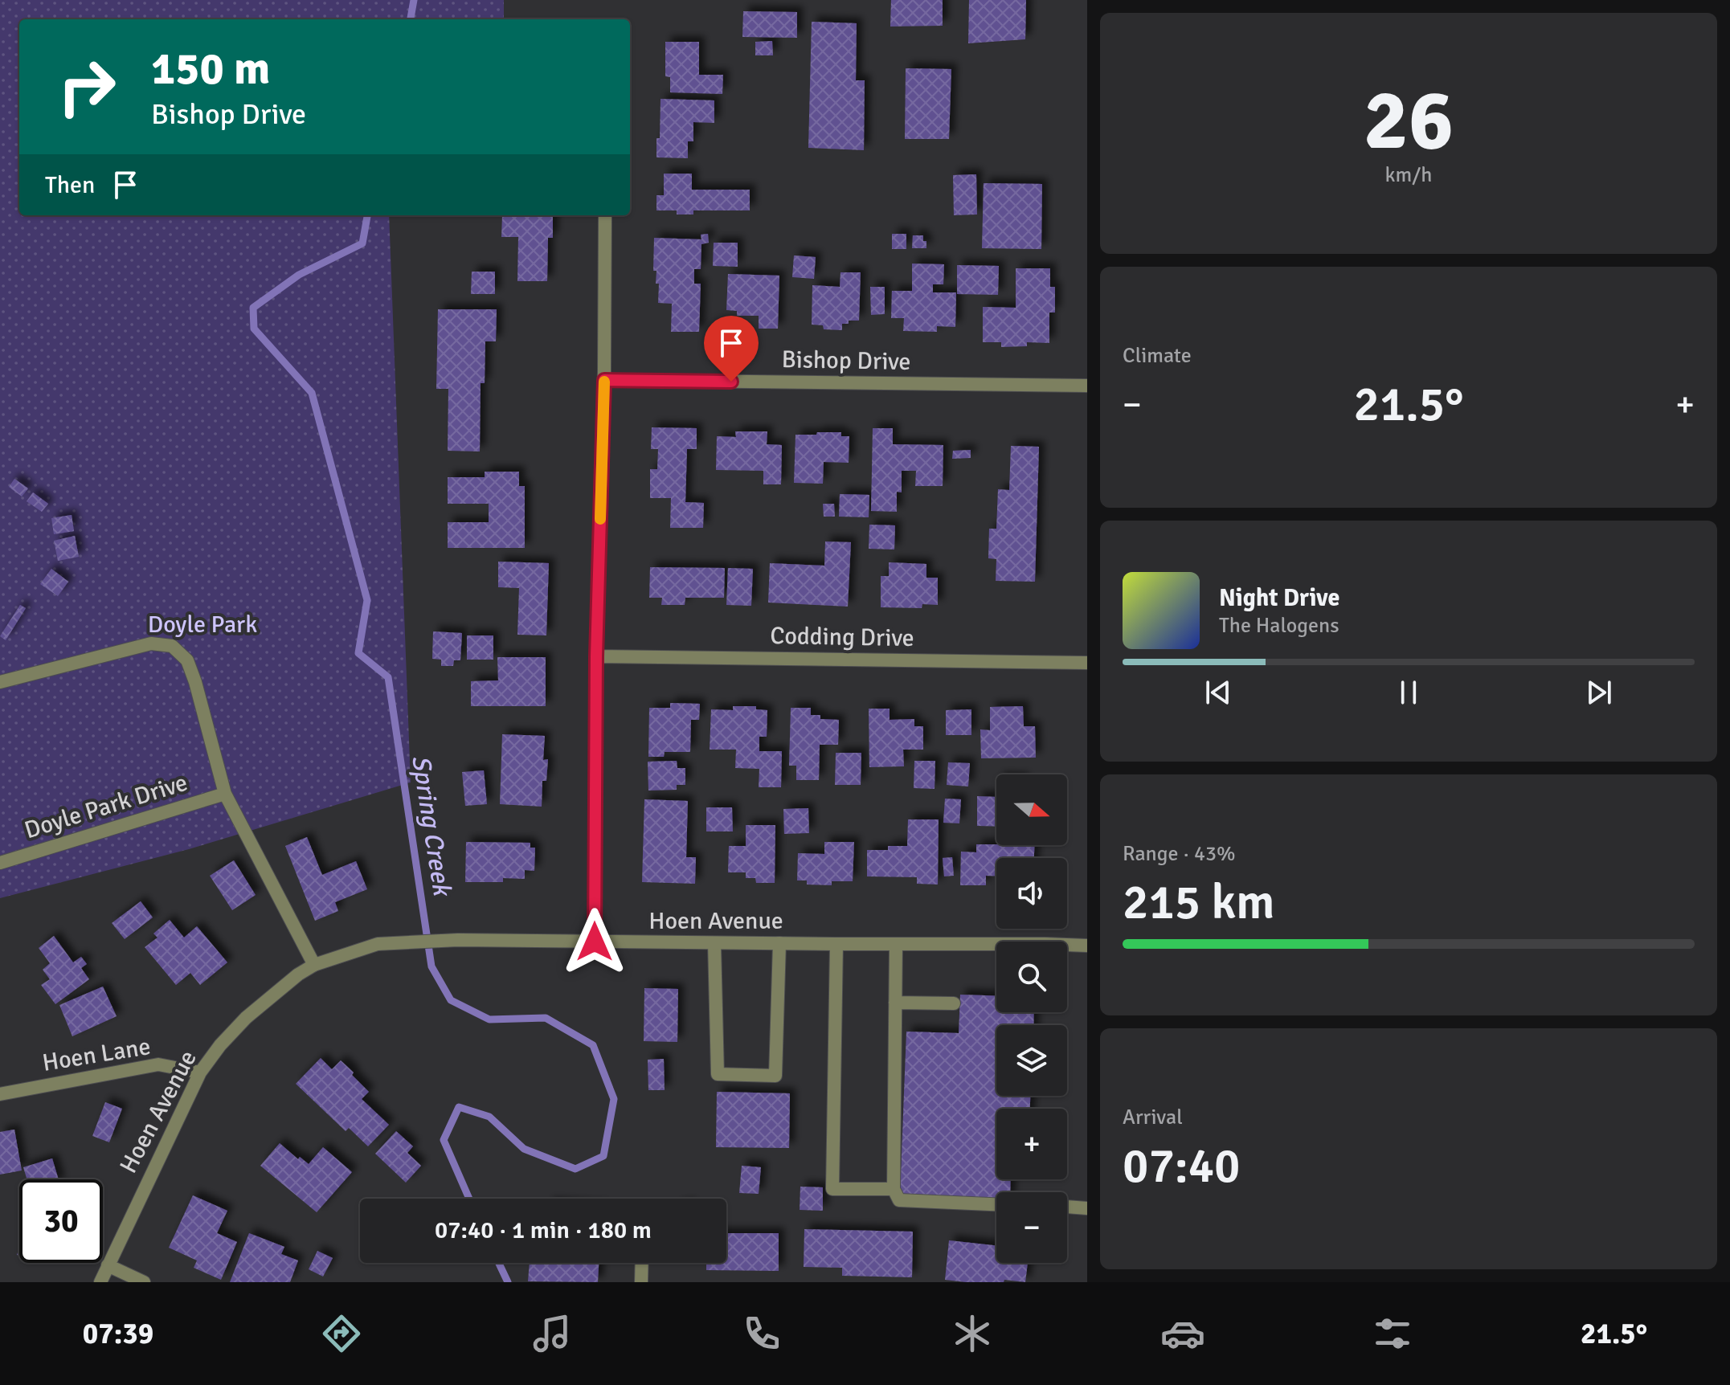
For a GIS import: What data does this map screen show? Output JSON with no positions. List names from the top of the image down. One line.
{"streets":{"street":["Bishop Drive","Codding Drive","Doyle Park Drive","Hoen Avenue","Hoen Lane"]},"crossings":[["Doyle Park Drive","Hoen Avenue"],["Hoen Avenue","Hoen Lane"]],"water":["Spring Creek"],"parks":["Doyle Park"],"north":"right","page":{"tile":[["26","km/h"],"Climate",["Range · 43%","215 km"],["Arrival","07:40"]],"turn":["150 m","Bishop Drive"],"then":"Then","heat":["−","21.5°","+"],"song":["Night Drive","The Halogens"],"map_buttons":["+","−"],"limit":"30","trip":"07:40 · 1 min · 180 m","tabs":["07:39","21.5°"]}}
